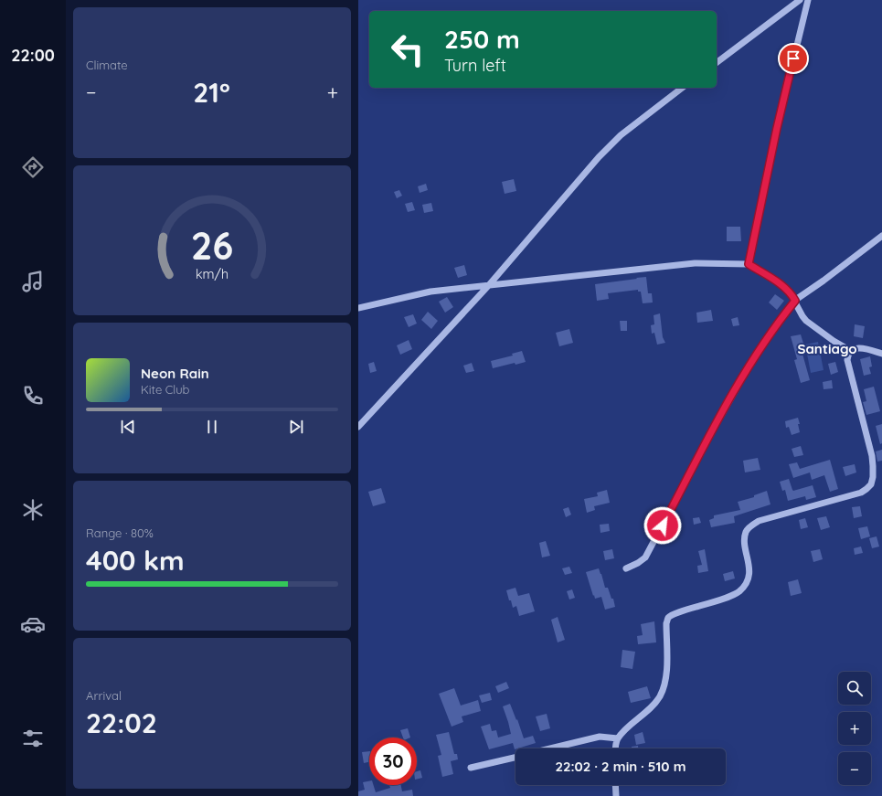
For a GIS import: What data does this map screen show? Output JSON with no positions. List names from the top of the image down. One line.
{"districts":["Santiago"],"page":{"tabs":"22:00","tile":["Climate",["Range · 80%","400 km"],["Arrival","22:02"]],"turn":["250 m","Turn left"],"heat":["−","21°","+"],"song":["Neon Rain","Kite Club"],"map_buttons":["+","−"],"limit":"30","trip":"22:02 · 2 min · 510 m","gauge":["26","km/h"]}}
